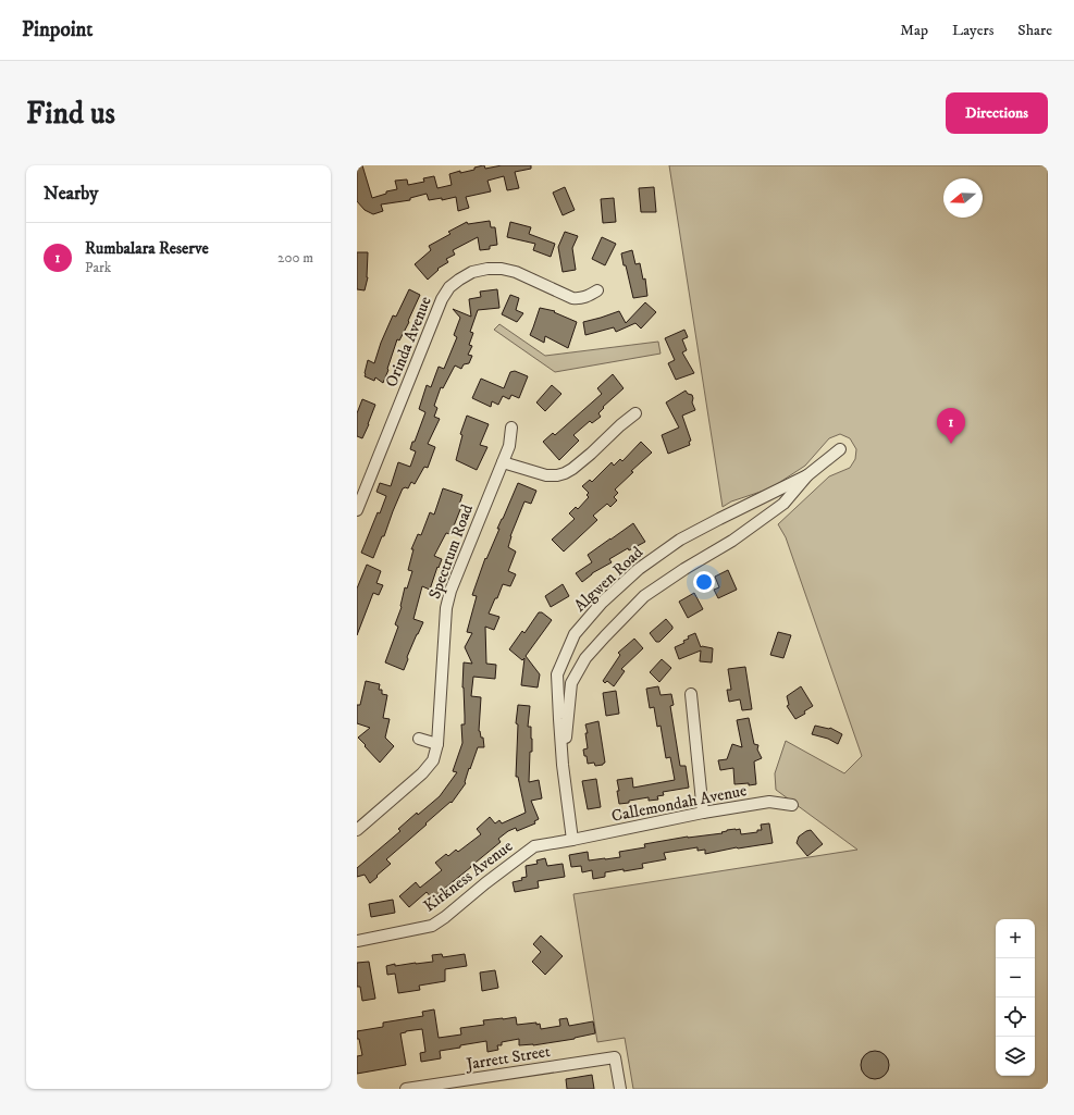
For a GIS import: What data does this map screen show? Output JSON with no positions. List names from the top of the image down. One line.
{"streets":{"street":["Orinda Avenue","Spectrum Road","Algwen Road","Callemondah Avenue","Kirkness Avenue","Jarrett Street"]},"crossings":[["Algwen Road","Callemondah Avenue"],["Algwen Road","Kirkness Avenue"],["Callemondah Avenue","Kirkness Avenue"]],"north":"left","page":{"header":"Pinpoint","nav":["Map","Layers","Share"],"buttons":"Directions","title":"Find us","heading":"Nearby","list":[{"mark":"1","name":"Rumbalara Reserve","note":"Park","value":"200 m"}],"pins":"1","map_buttons":["+","−"]}}
